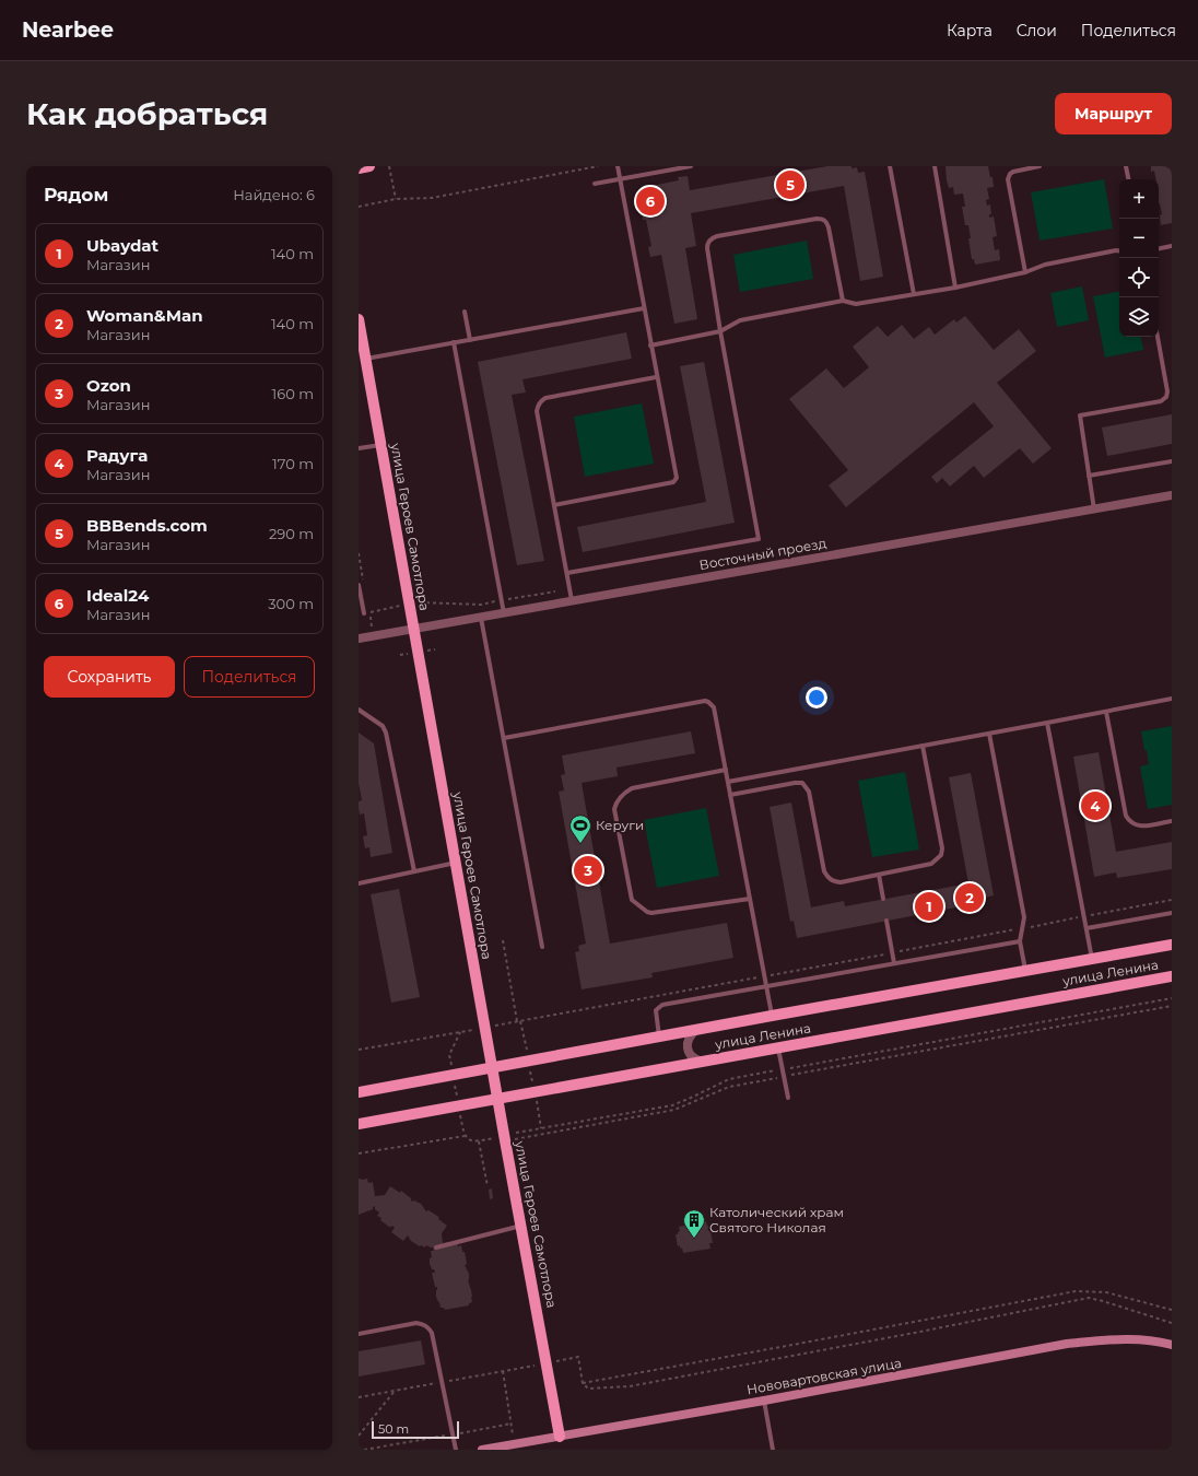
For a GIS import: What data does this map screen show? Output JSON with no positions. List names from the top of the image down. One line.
{"streets":{"main road":["улица Героев Самотлора","улица Ленина","Нововартовская улица"],"street":["Восточный проезд"]},"crossings":[["улица Героев Самотлора","Восточный проезд"],["улица Героев Самотлора","улица Ленина"],["улица Героев Самотлора","Нововартовская улица"]],"places":{"sports":["Керуги"],"building":["Католический храм Святого Николая"]},"scale_bar":"50 m","page":{"header":"Nearbee","nav":["Карта","Слои","Поделиться"],"buttons":["Маршрут",["Сохранить","Поделиться"]],"title":"Как добраться","heading":["Рядом","Найдено: 6"],"pins":["5","6","4","3","2","1"],"map_buttons":["+","−"],"list":[{"mark":"1","name":"Ubaydat","note":"Магазин","value":"140 m"},{"mark":"2","name":"Woman&Man","note":"Магазин","value":"140 m"},{"mark":"3","name":"Ozon","note":"Магазин","value":"160 m"},{"mark":"4","name":"Радуга","note":"Магазин","value":"170 m"},{"mark":"5","name":"BBBends.com","note":"Магазин","value":"290 m"},{"mark":"6","name":"Ideal24","note":"Магазин","value":"300 m"}],"scale":"50 m"}}
